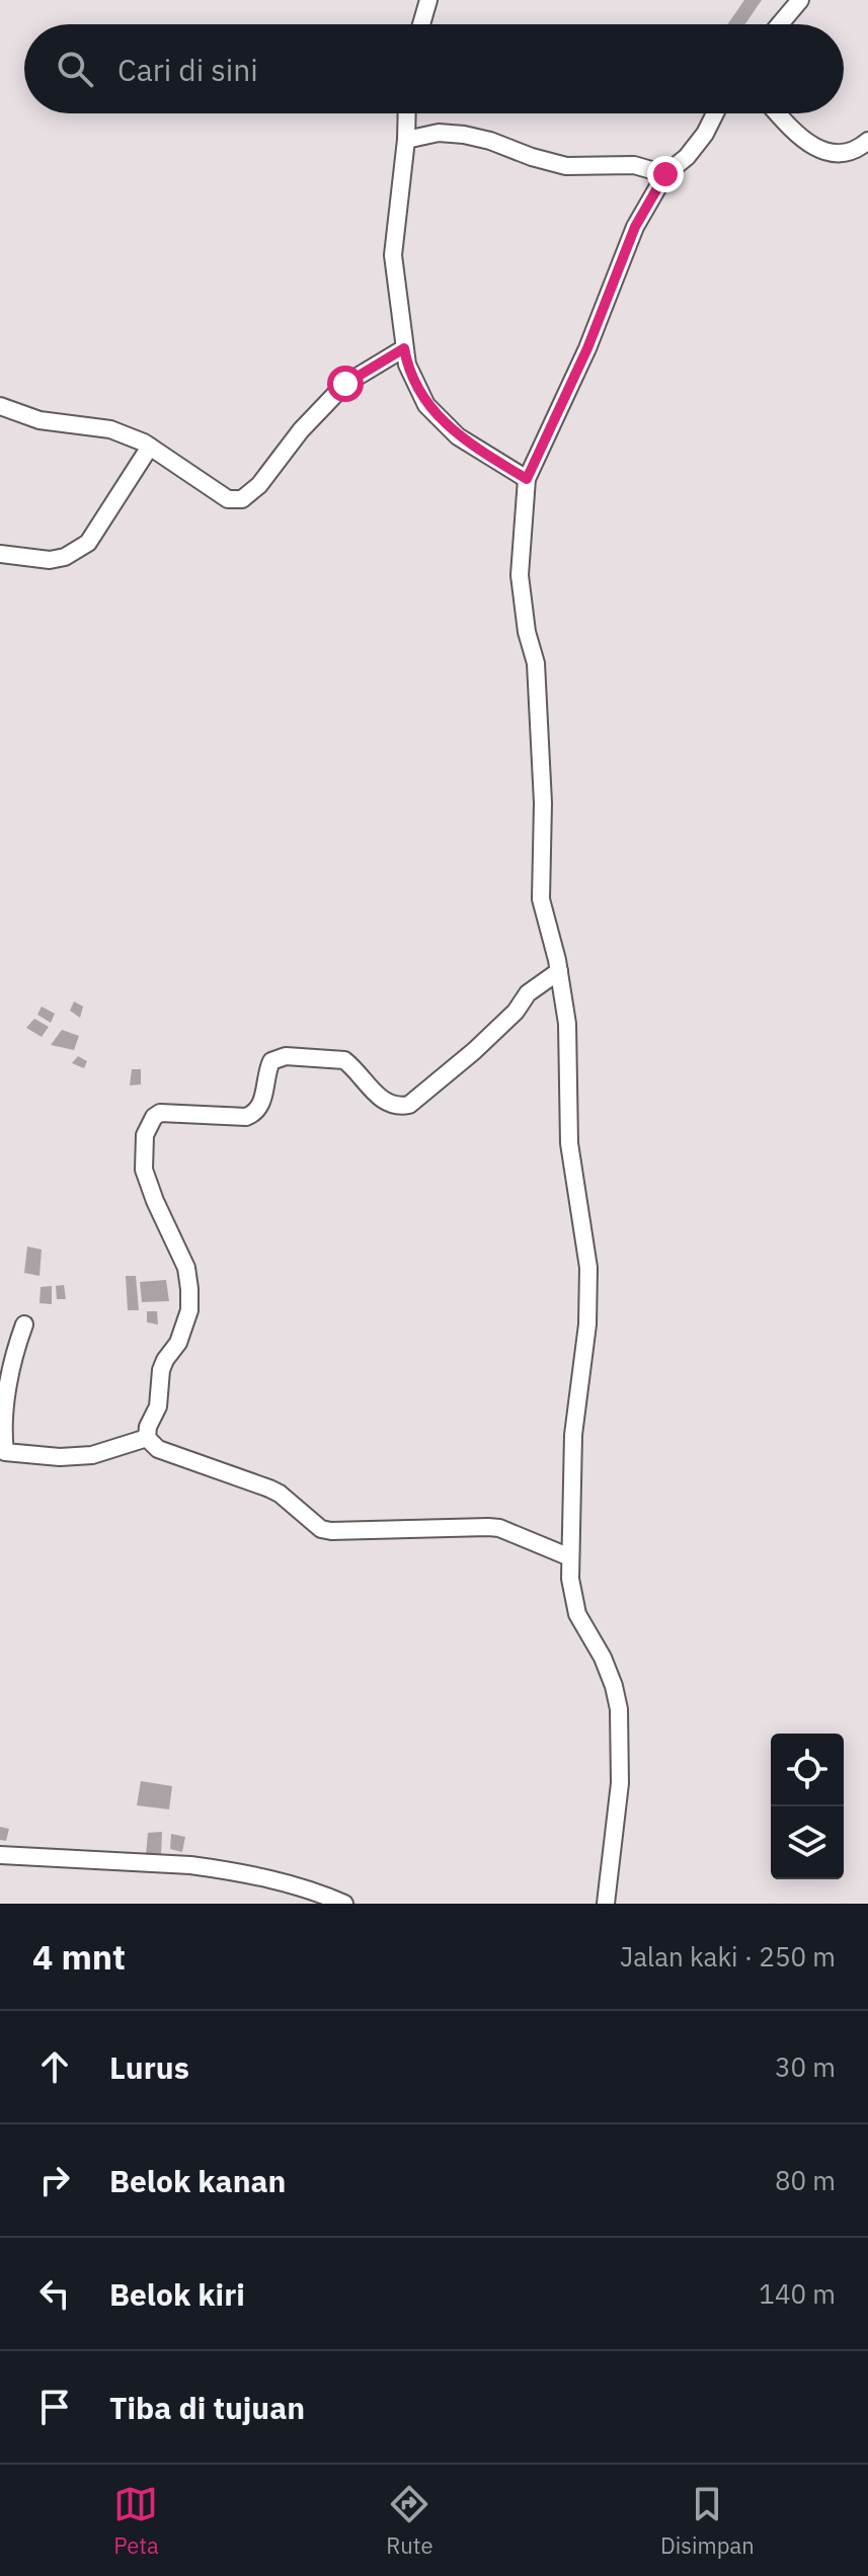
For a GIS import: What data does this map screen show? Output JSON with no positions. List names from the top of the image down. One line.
{"page":{"search":"Cari di sini","heading":["4 mnt","Jalan kaki · 250 m"],"list":[["Lurus","30 m"],["Belok kanan","80 m"],["Belok kiri","140 m"],"Tiba di tujuan"],"nav":["Peta","Rute","Disimpan"]}}
